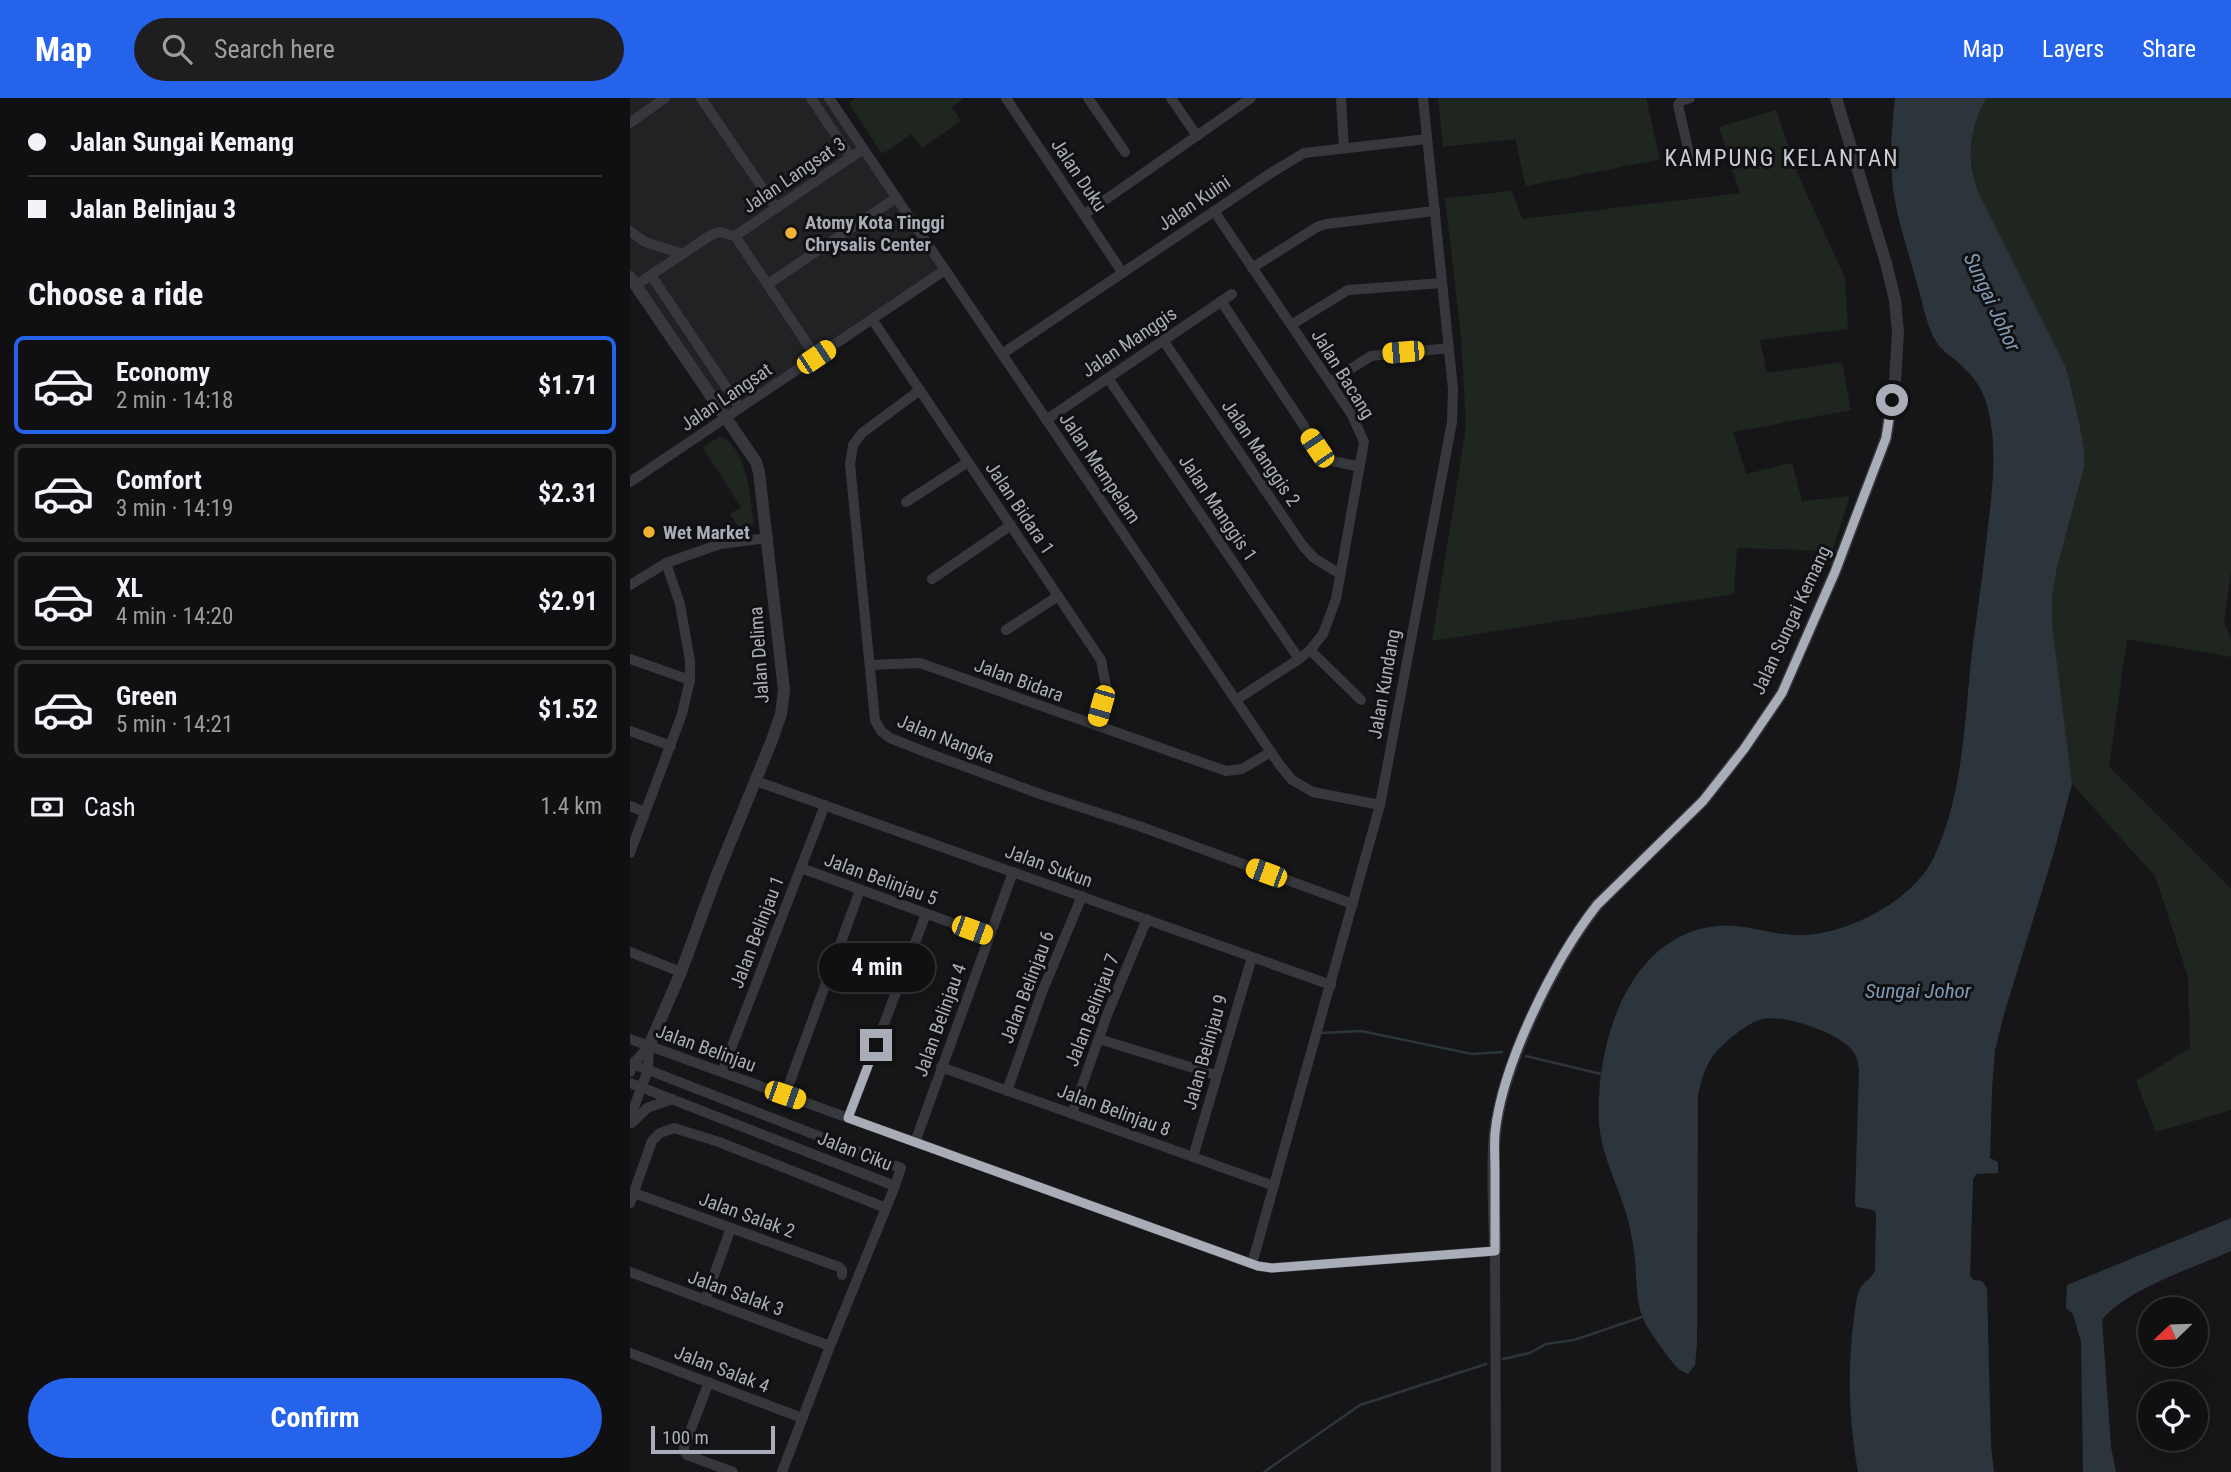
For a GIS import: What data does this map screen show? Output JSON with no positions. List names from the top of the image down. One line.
{"streets":{"street":["Jalan Langsat 3","Jalan Duku","Jalan Kuini","Jalan Manggis","Jalan Bacang","Jalan Langsat","Jalan Manggis 2","Jalan Mempelam","Jalan Bidara 1","Jalan Manggis 1","Jalan Sungai Kemang","Jalan Delima","Jalan Bidara","Jalan Kundang","Jalan Nangka","Jalan Sukun","Jalan Belinjau 5","Jalan Belinjau 1","Jalan Belinjau 6","Jalan Belinjau 7","Jalan Belinjau 4","Jalan Belinjau","Jalan Belinjau 9","Jalan Belinjau 8","Jalan Ciku","Jalan Salak 2","Jalan Salak 3","Jalan Salak 4"]},"crossings":[["Jalan Langsat 3","Jalan Mempelam"],["Jalan Langsat 3","Jalan Delima"],["Jalan Duku","Jalan Kuini"],["Jalan Kuini","Jalan Bacang"],["Jalan Kuini","Jalan Mempelam"],["Jalan Kuini","Jalan Kundang"],["Jalan Manggis","Jalan Manggis 2"],["Jalan Manggis","Jalan Mempelam"],["Jalan Manggis","Jalan Manggis 1"],["Jalan Bacang","Jalan Manggis 2"],["Jalan Bacang","Jalan Mempelam"],["Jalan Bacang","Jalan Manggis 1"],["Jalan Langsat","Jalan Mempelam"],["Jalan Langsat","Jalan Bidara 1"],["Jalan Langsat","Jalan Delima"],["Jalan Mempelam","Jalan Bidara"],["Jalan Mempelam","Jalan Kundang"],["Jalan Bidara 1","Jalan Bidara"],["Jalan Bidara 1","Jalan Nangka"],["Jalan Sungai Kemang","Jalan Belinjau"],["Jalan Delima","Jalan Sukun"],["Jalan Delima","Jalan Belinjau"],["Jalan Delima","Jalan Ciku"],["Jalan Bidara","Jalan Nangka"],["Jalan Kundang","Jalan Nangka"],["Jalan Kundang","Jalan Sukun"],["Jalan Kundang","Jalan Belinjau"],["Jalan Kundang","Jalan Belinjau 8"],["Jalan Sukun","Jalan Belinjau 1"],["Jalan Sukun","Jalan Belinjau 6"],["Jalan Sukun","Jalan Belinjau 7"],["Jalan Sukun","Jalan Belinjau 4"],["Jalan Sukun","Jalan Belinjau 9"],["Jalan Belinjau 5","Jalan Belinjau 1"],["Jalan Belinjau 5","Jalan Belinjau 4"],["Jalan Belinjau 1","Jalan Belinjau"],["Jalan Belinjau 6","Jalan Belinjau 8"],["Jalan Belinjau 7","Jalan Belinjau 8"],["Jalan Belinjau 4","Jalan Belinjau"],["Jalan Belinjau 4","Jalan Belinjau 8"],["Jalan Belinjau 9","Jalan Belinjau 8"]],"districts":["KAMPUNG KELANTAN"],"water":["Sungai Johor"],"places":["Atomy Kota Tinggi Chrysalis Center","Wet Market"],"scale_bar":"100 m","north":"bottom left","page":{"header":"Map","search":"Search here","nav":["Map","Layers","Share"],"banner":["Jalan Sungai Kemang","Jalan Belinjau 3"],"heading":"Choose a ride","list":[{"name":"Economy","note":"2 min · 14:18","value":"$1.71"},{"name":"Comfort","note":"3 min · 14:19","value":"$2.31"},{"name":"XL","note":"4 min · 14:20","value":"$2.91"},{"name":"Green","note":"5 min · 14:21","value":"$1.52"}],"pay":["Cash","1.4 km"],"bubble":"4 min","buttons":"Confirm","scale":"100 m"}}
